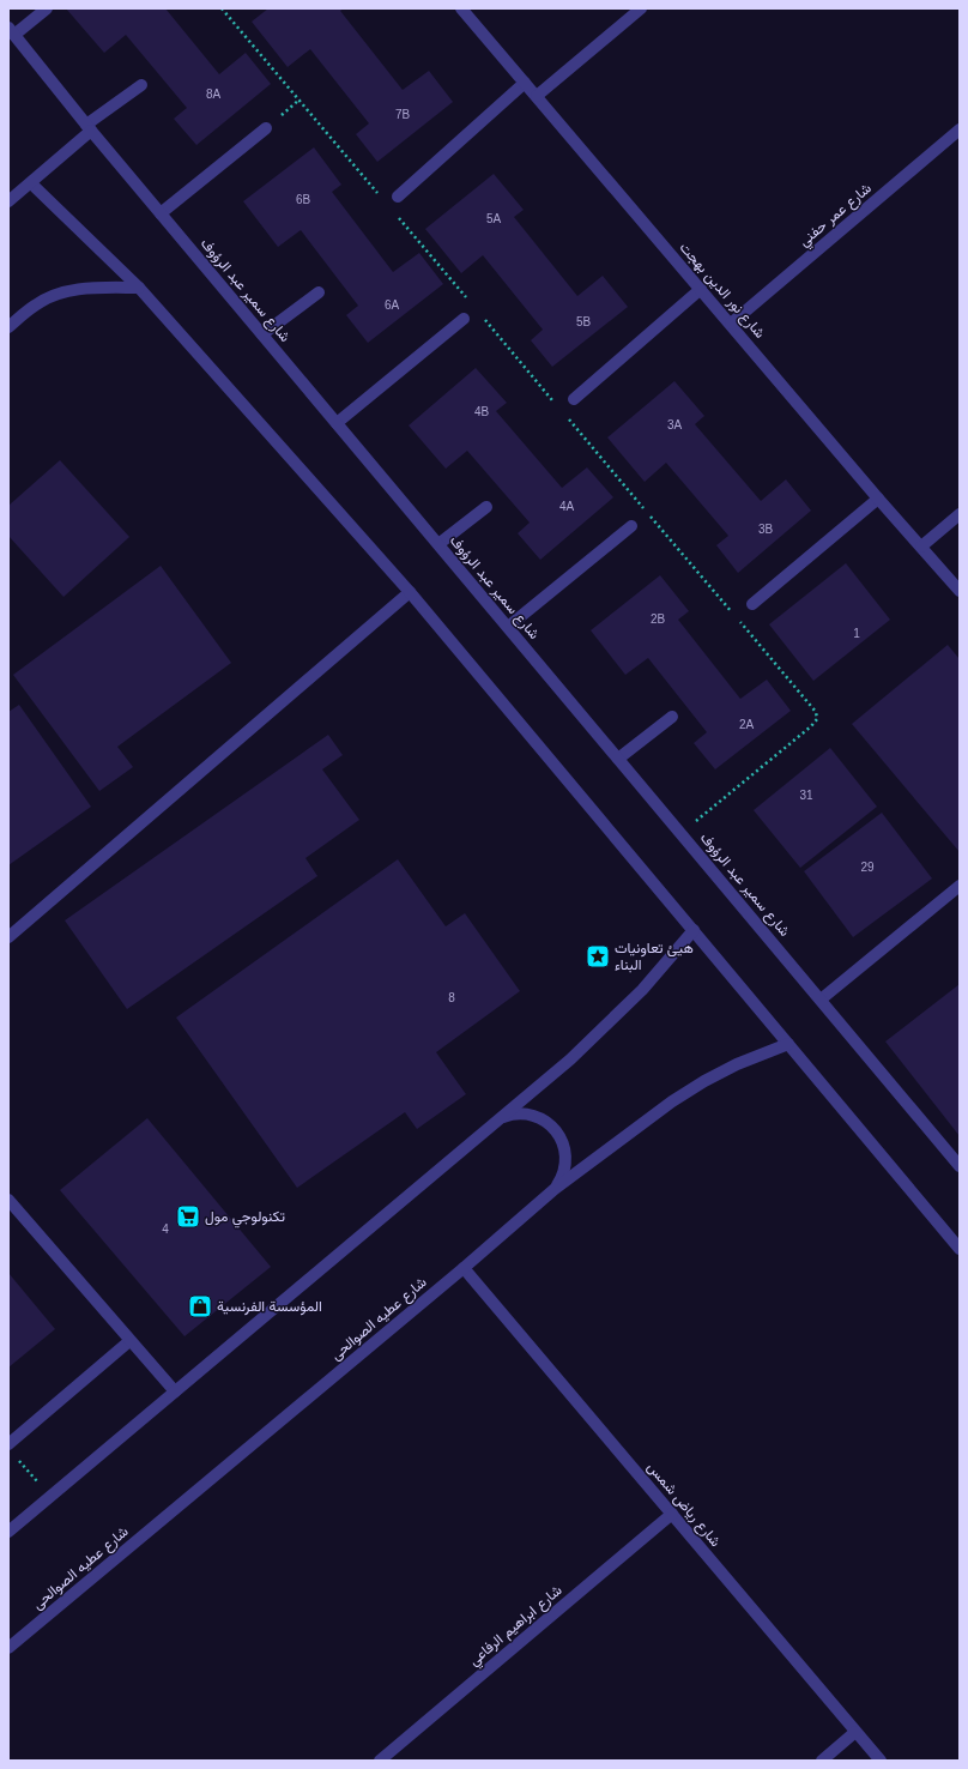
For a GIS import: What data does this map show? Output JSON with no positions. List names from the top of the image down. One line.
{"streets":{"street":["شارع عمر حفني","شارع سمير عبد الرؤوف","شارع نور الدين بهجت","شارع عطيه الصوالحى","شارع رياض شمس","شارع ابراهيم الرفاعي"]},"crossings":[["شارع عمر حفني","شارع نور الدين بهجت"],["شارع عطيه الصوالحى","شارع رياض شمس"],["شارع رياض شمس","شارع ابراهيم الرفاعي"]],"places":{"place":["هيئ تعاونيات البناء"],"supermarket":["تكنولوجي مول"],"shop":["المؤسسة الفرنسية"]},"house_numbers":["8A","7B","6B","5A","6A","5B","4B","3A","4A","3B","2B","1","2A","31","29","8","4"]}
